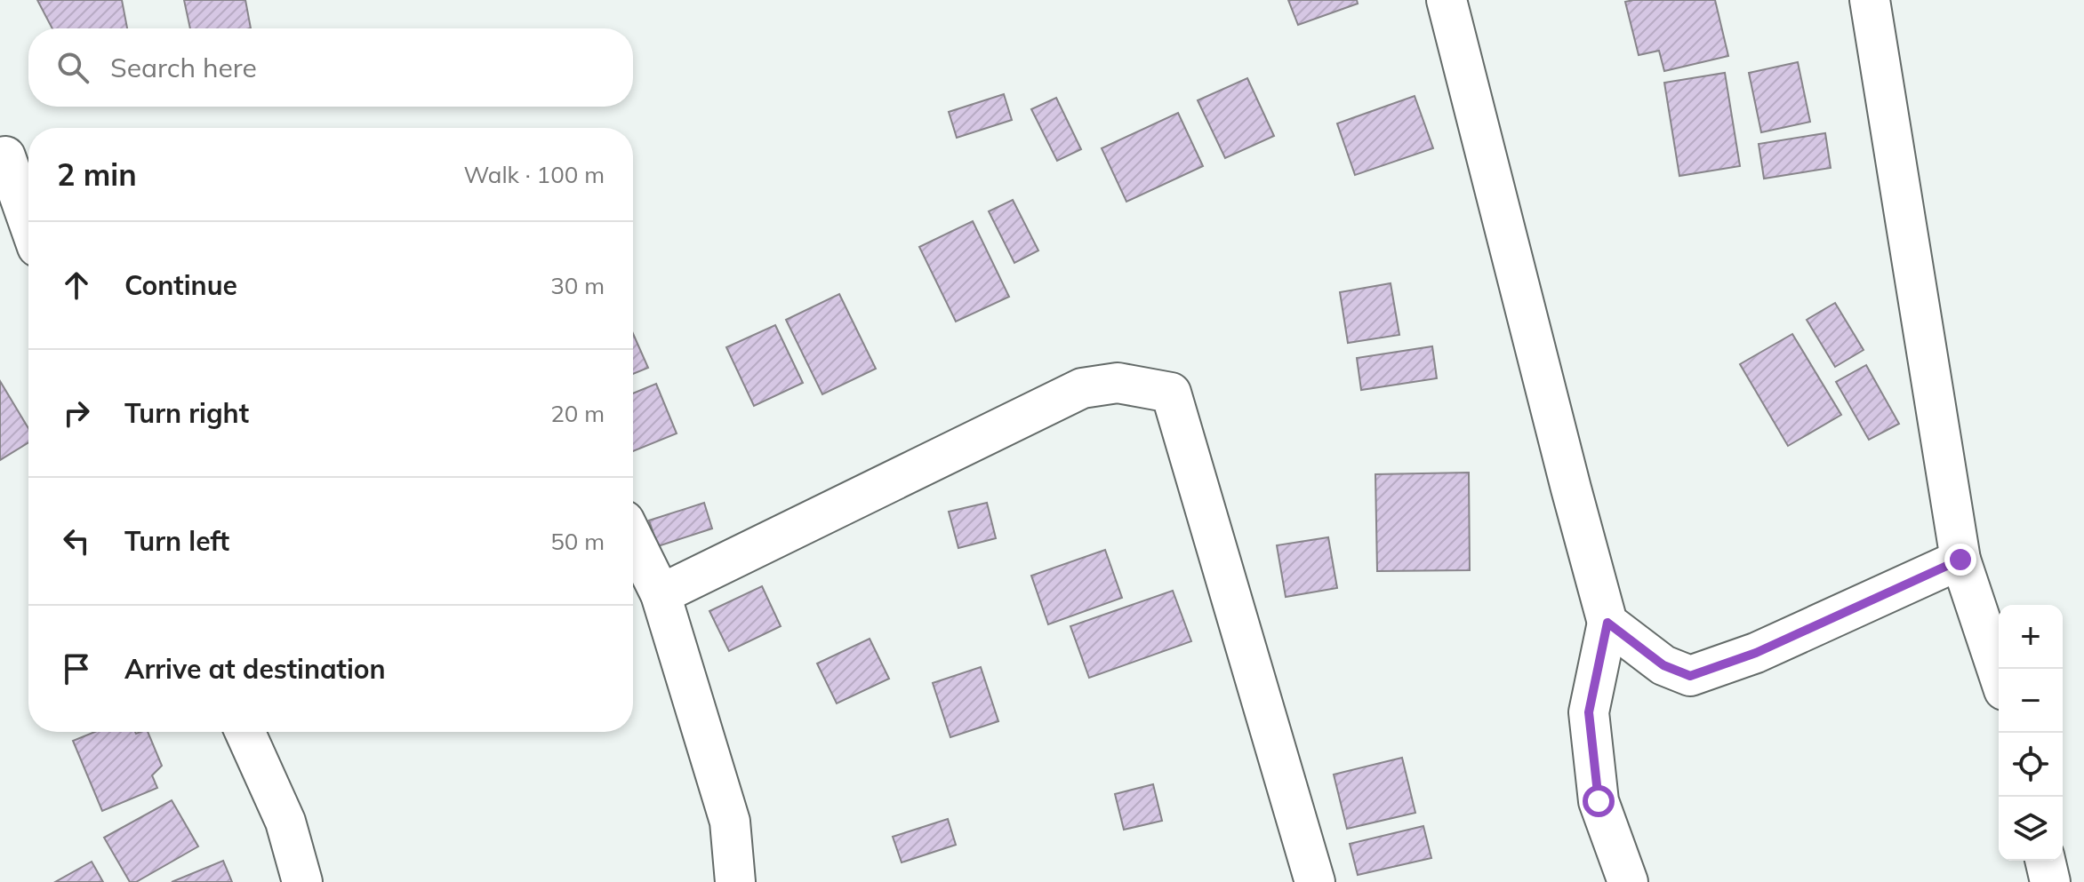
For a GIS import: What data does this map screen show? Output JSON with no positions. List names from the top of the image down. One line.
{"page":{"search":"Search here","heading":["2 min","Walk · 100 m"],"list":[["Continue","30 m"],["Turn right","20 m"],["Turn left","50 m"],"Arrive at destination"],"map_buttons":["+","−"]}}
